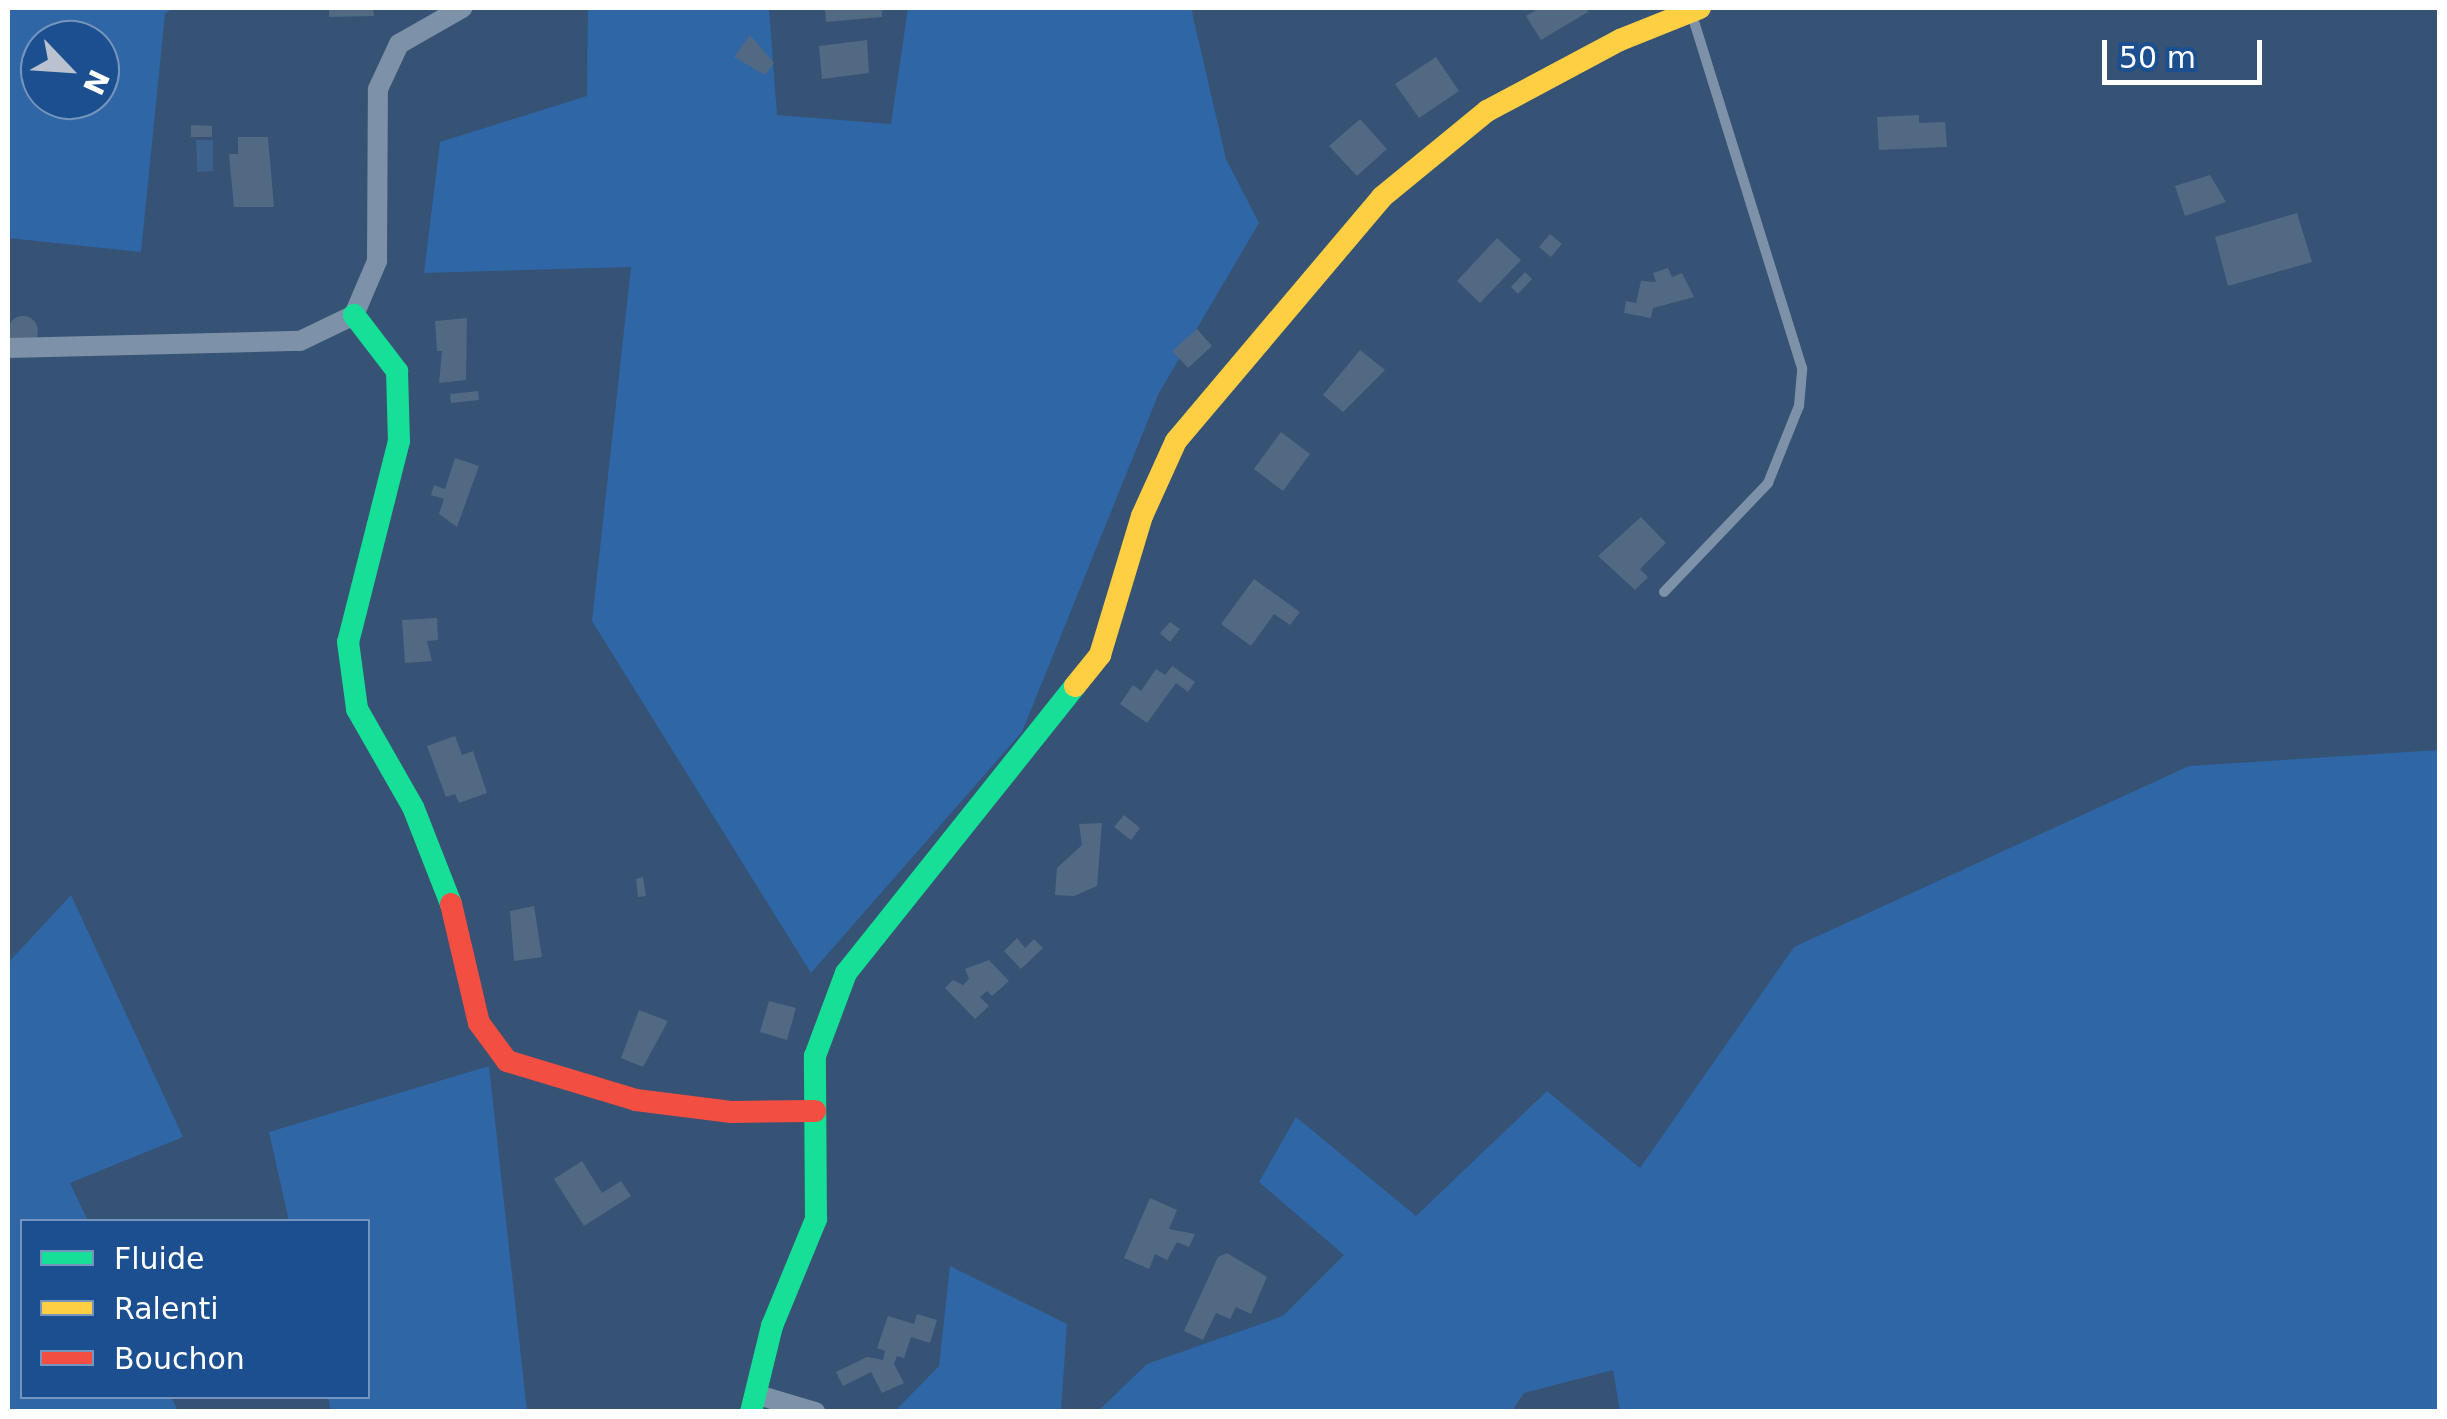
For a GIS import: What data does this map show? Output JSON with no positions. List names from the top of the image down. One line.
{"legend":["Fluide","Ralenti","Bouchon"],"scale_bar":"50 m","north":"bottom right"}
